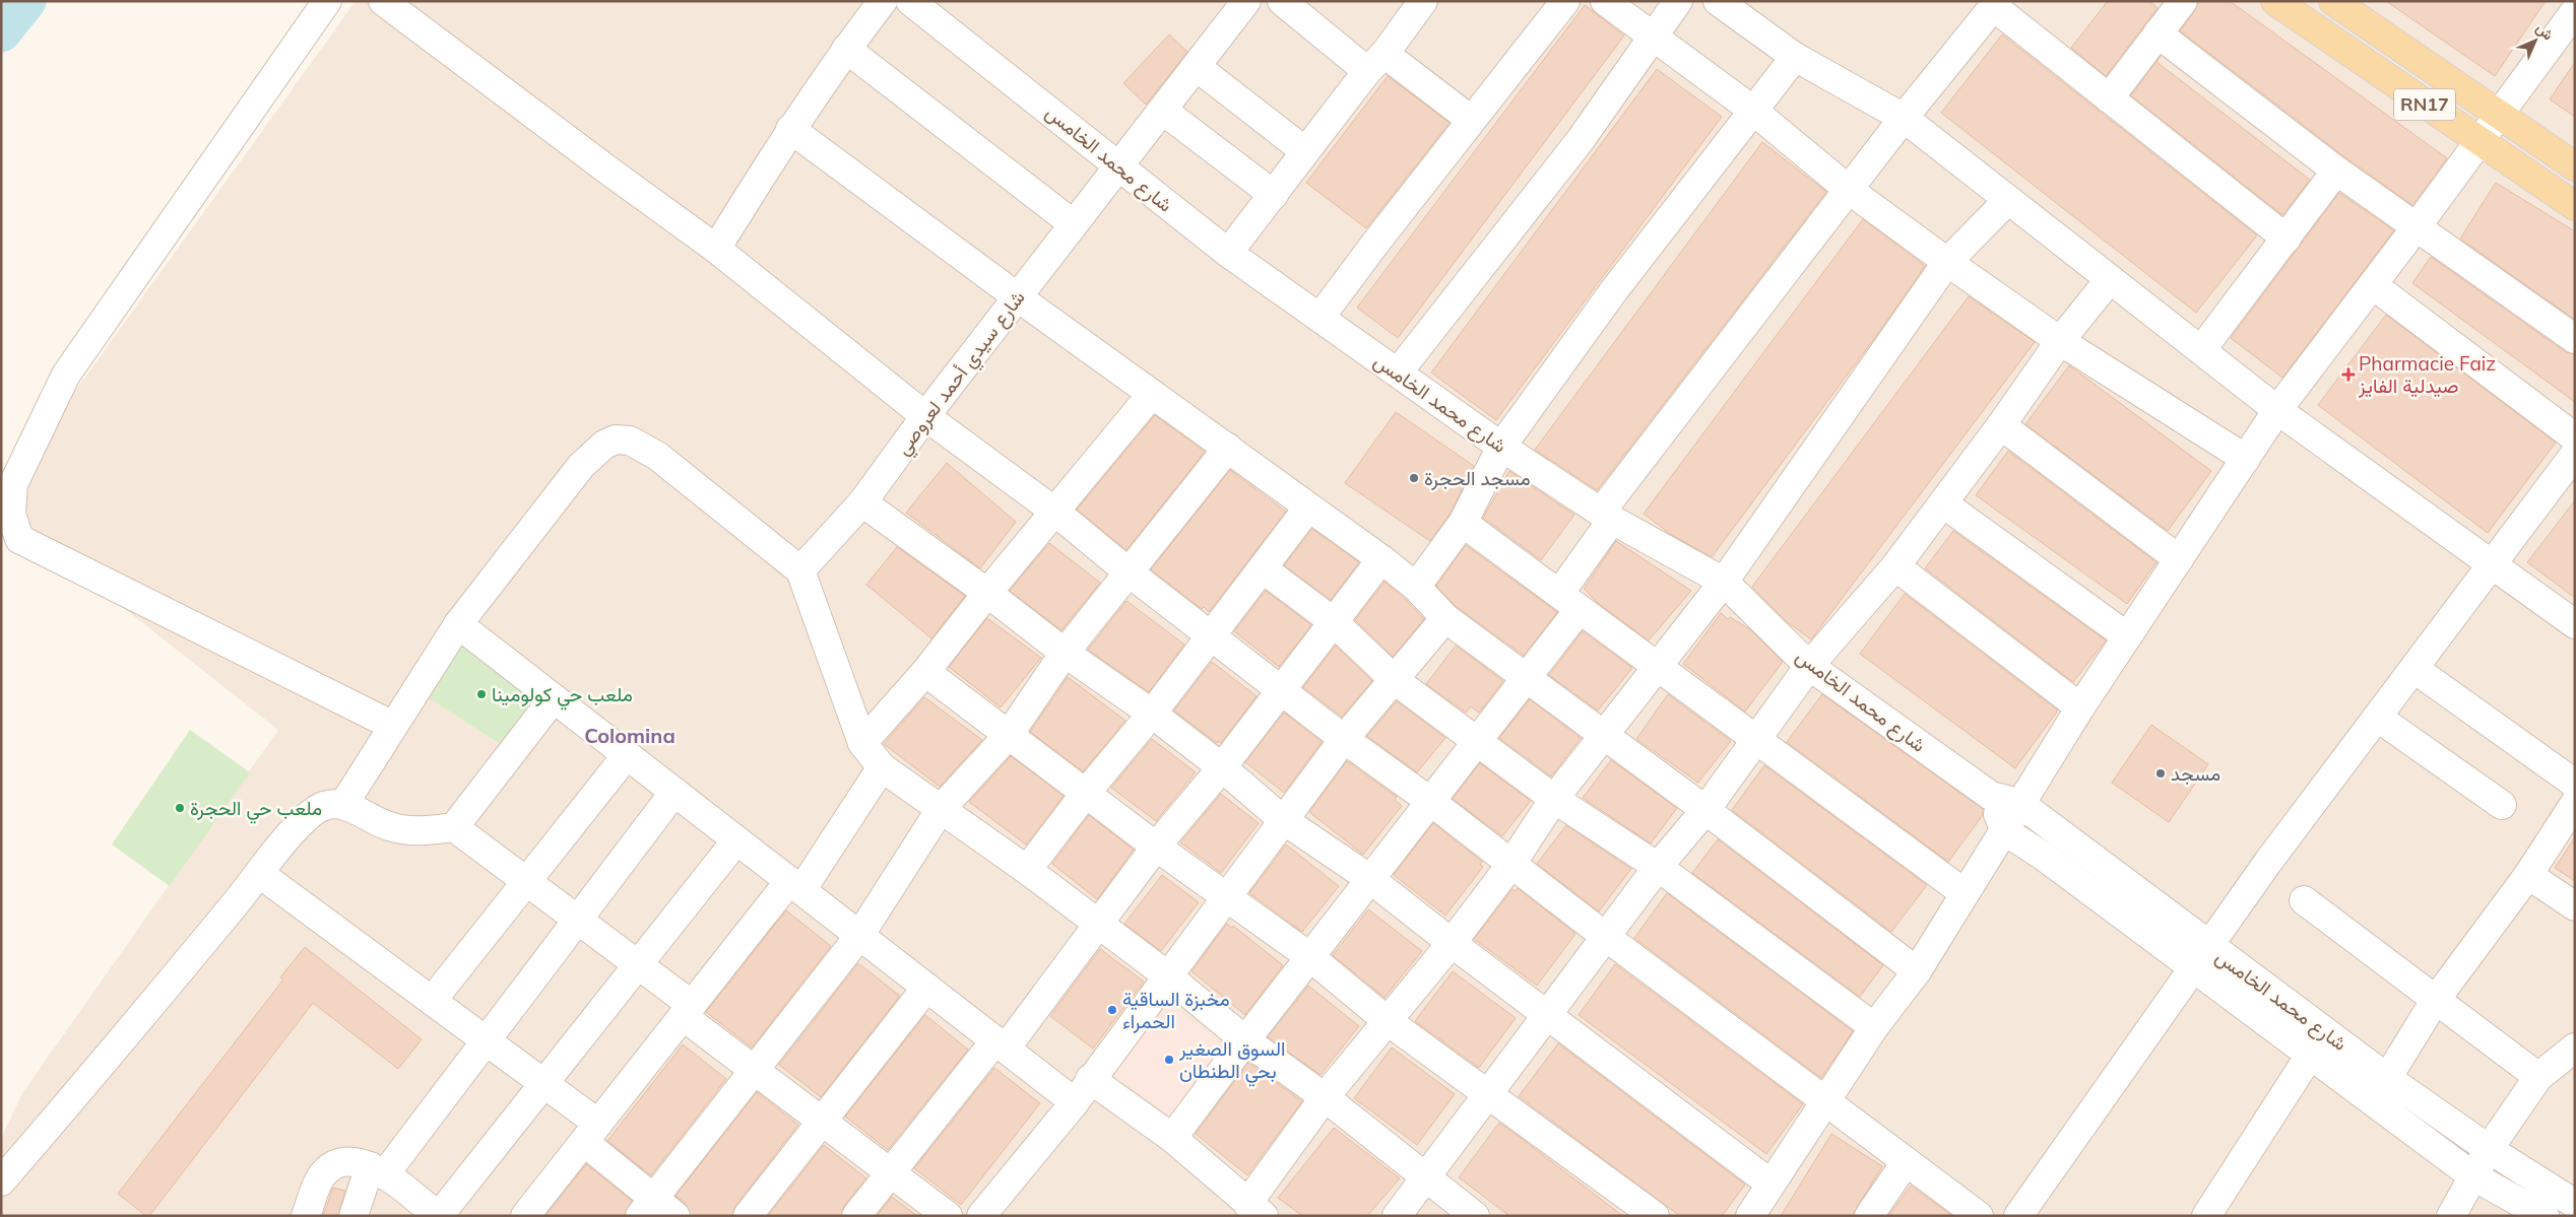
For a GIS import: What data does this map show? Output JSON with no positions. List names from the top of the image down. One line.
{"streets":{"main road":["RN17"],"street":["شارع محمد الخامس","شارع سيدي أحمد لعروصي"]},"crossings":[["شارع محمد الخامس","شارع سيدي أحمد لعروصي"]],"districts":["Colomina"],"places":{"health":["Pharmacie Faiz صيدلية الفايز"],"other":["مسجد الحجرة","ملعب حي كولومينا","مسجد","ملعب حي الحجرة","مخبزة الساقية الحمراء","السوق الصغير بحي الطنطان"]},"north":"top right"}
